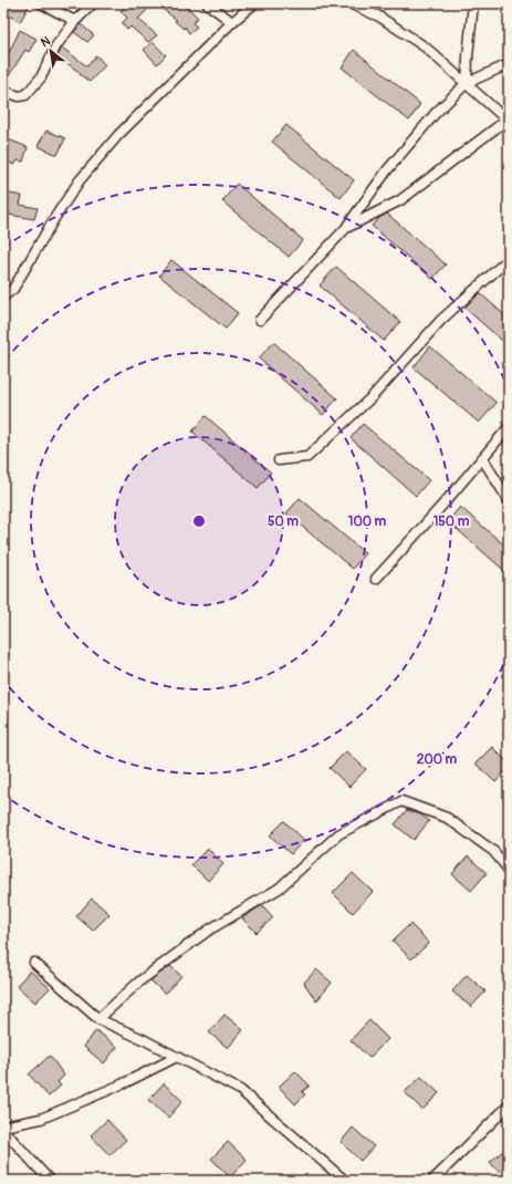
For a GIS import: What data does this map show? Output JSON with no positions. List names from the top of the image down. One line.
{"north":"top left","rings":["50 m","100 m","150 m","200 m"]}
